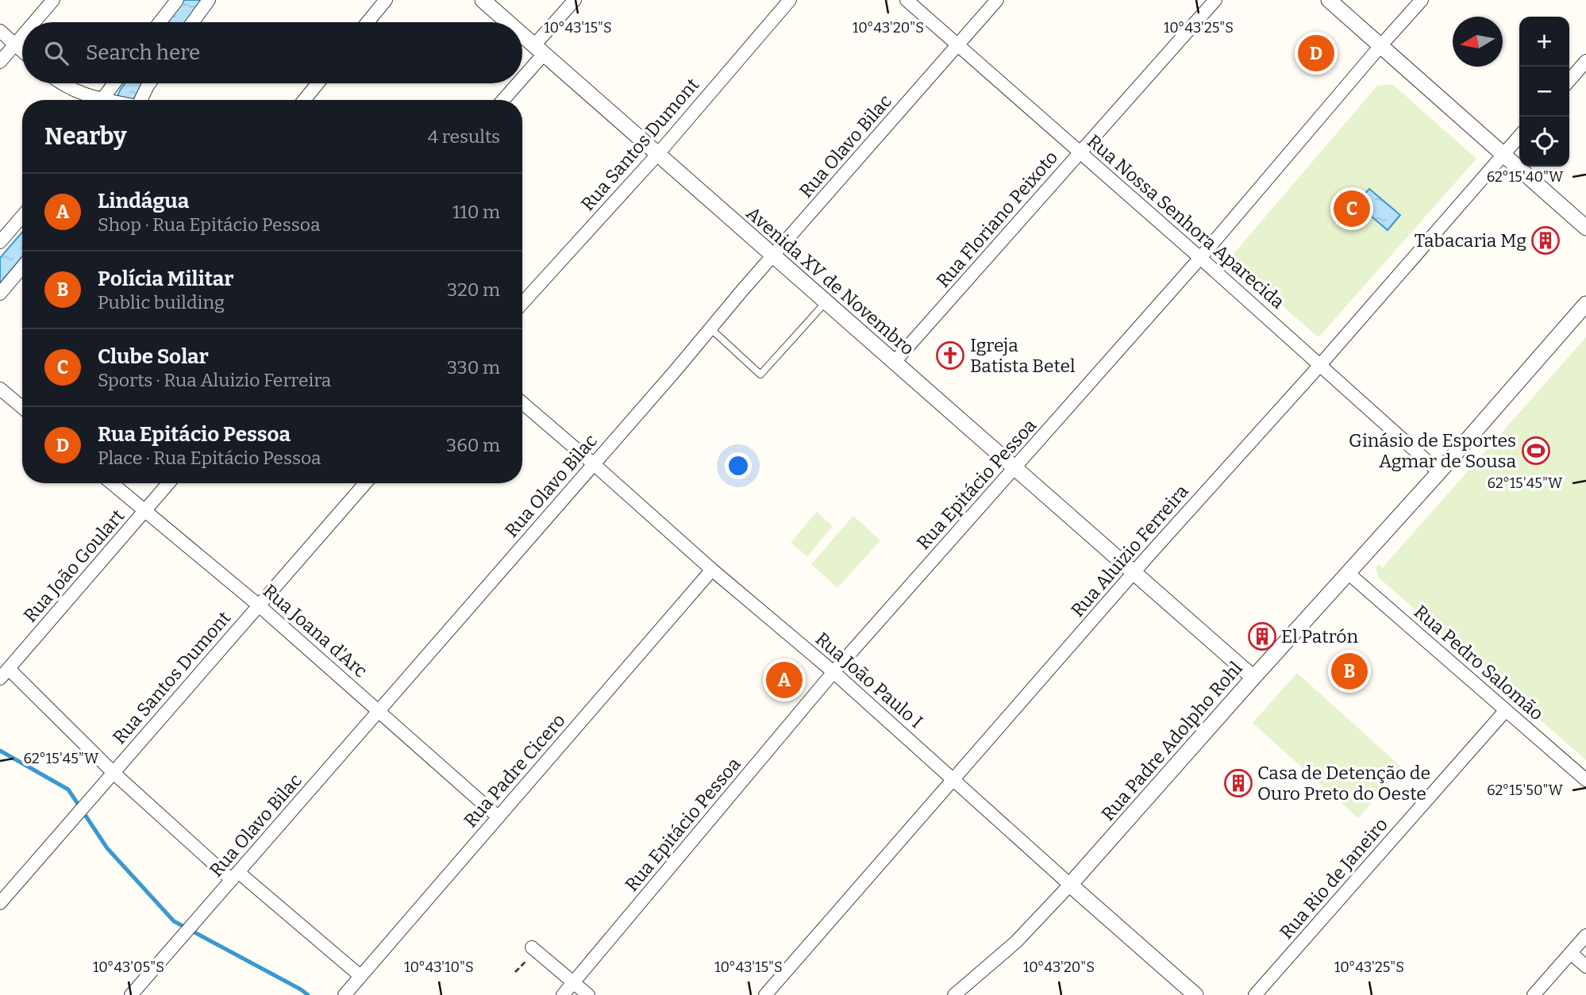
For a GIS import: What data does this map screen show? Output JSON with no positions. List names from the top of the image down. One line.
{"streets":{"street":["Rua Santos Dumont","Rua Olavo Bilac","Rua Floriano Peixoto","Rua Nossa Senhora Aparecida","Avenida XV de Novembro","Rua Epitácio Pessoa","Rua Aluizio Ferreira","Rua João Goulart","Rua Joana d'Arc","Rua Pedro Salomão","Rua João Paulo I","Rua Padre Adolpho Rohl","Rua Padre Cicero","Rua Rio de Janeiro"]},"crossings":[["Rua Santos Dumont","Avenida XV de Novembro"],["Rua Santos Dumont","Rua Joana d'Arc"],["Rua Olavo Bilac","Rua Nossa Senhora Aparecida"],["Rua Olavo Bilac","Avenida XV de Novembro"],["Rua Olavo Bilac","Rua Joana d'Arc"],["Rua Olavo Bilac","Rua João Paulo I"],["Rua Floriano Peixoto","Rua Nossa Senhora Aparecida"],["Rua Floriano Peixoto","Avenida XV de Novembro"],["Rua Nossa Senhora Aparecida","Rua Epitácio Pessoa"],["Rua Nossa Senhora Aparecida","Rua Aluizio Ferreira"],["Rua Nossa Senhora Aparecida","Rua Padre Adolpho Rohl"],["Avenida XV de Novembro","Rua Epitácio Pessoa"],["Avenida XV de Novembro","Rua Aluizio Ferreira"],["Avenida XV de Novembro","Rua Padre Adolpho Rohl"],["Rua Epitácio Pessoa","Rua João Paulo I"],["Rua Aluizio Ferreira","Rua João Paulo I"],["Rua João Goulart","Rua Joana d'Arc"],["Rua Joana d'Arc","Rua Padre Cicero"],["Rua Pedro Salomão","Rua Padre Adolpho Rohl"],["Rua Pedro Salomão","Rua Rio de Janeiro"],["Rua João Paulo I","Rua Padre Adolpho Rohl"],["Rua João Paulo I","Rua Padre Cicero"]],"places":{"building":["Tabacaria Mg","El Patrón","Casa de Detenção de Ouro Preto do Oeste"],"church":["Igreja Batista Betel"],"sports":["Ginásio de Esportes Agmar de Sousa"]},"north":"left","page":{"map_buttons":["+","−"],"search":"Search here","pins":["D","C","B","A"],"heading":["Nearby","4 results"],"list":[{"mark":"A","name":"Lindágua","note":"Shop · Rua Epitácio Pessoa","value":"110 m"},{"mark":"B","name":"Polícia Militar","note":"Public building","value":"320 m"},{"mark":"C","name":"Clube Solar","note":"Sports · Rua Aluizio Ferreira","value":"330 m"},{"mark":"D","name":"Rua Epitácio Pessoa","note":"Place · Rua Epitácio Pessoa","value":"360 m"}]},"coordinates":["10°43'15\"S","10°43'20\"S","10°43'25\"S","62°15'40\"W","62°15'45\"W","62°15'50\"W","10°43'05\"S","10°43'10\"S"]}
